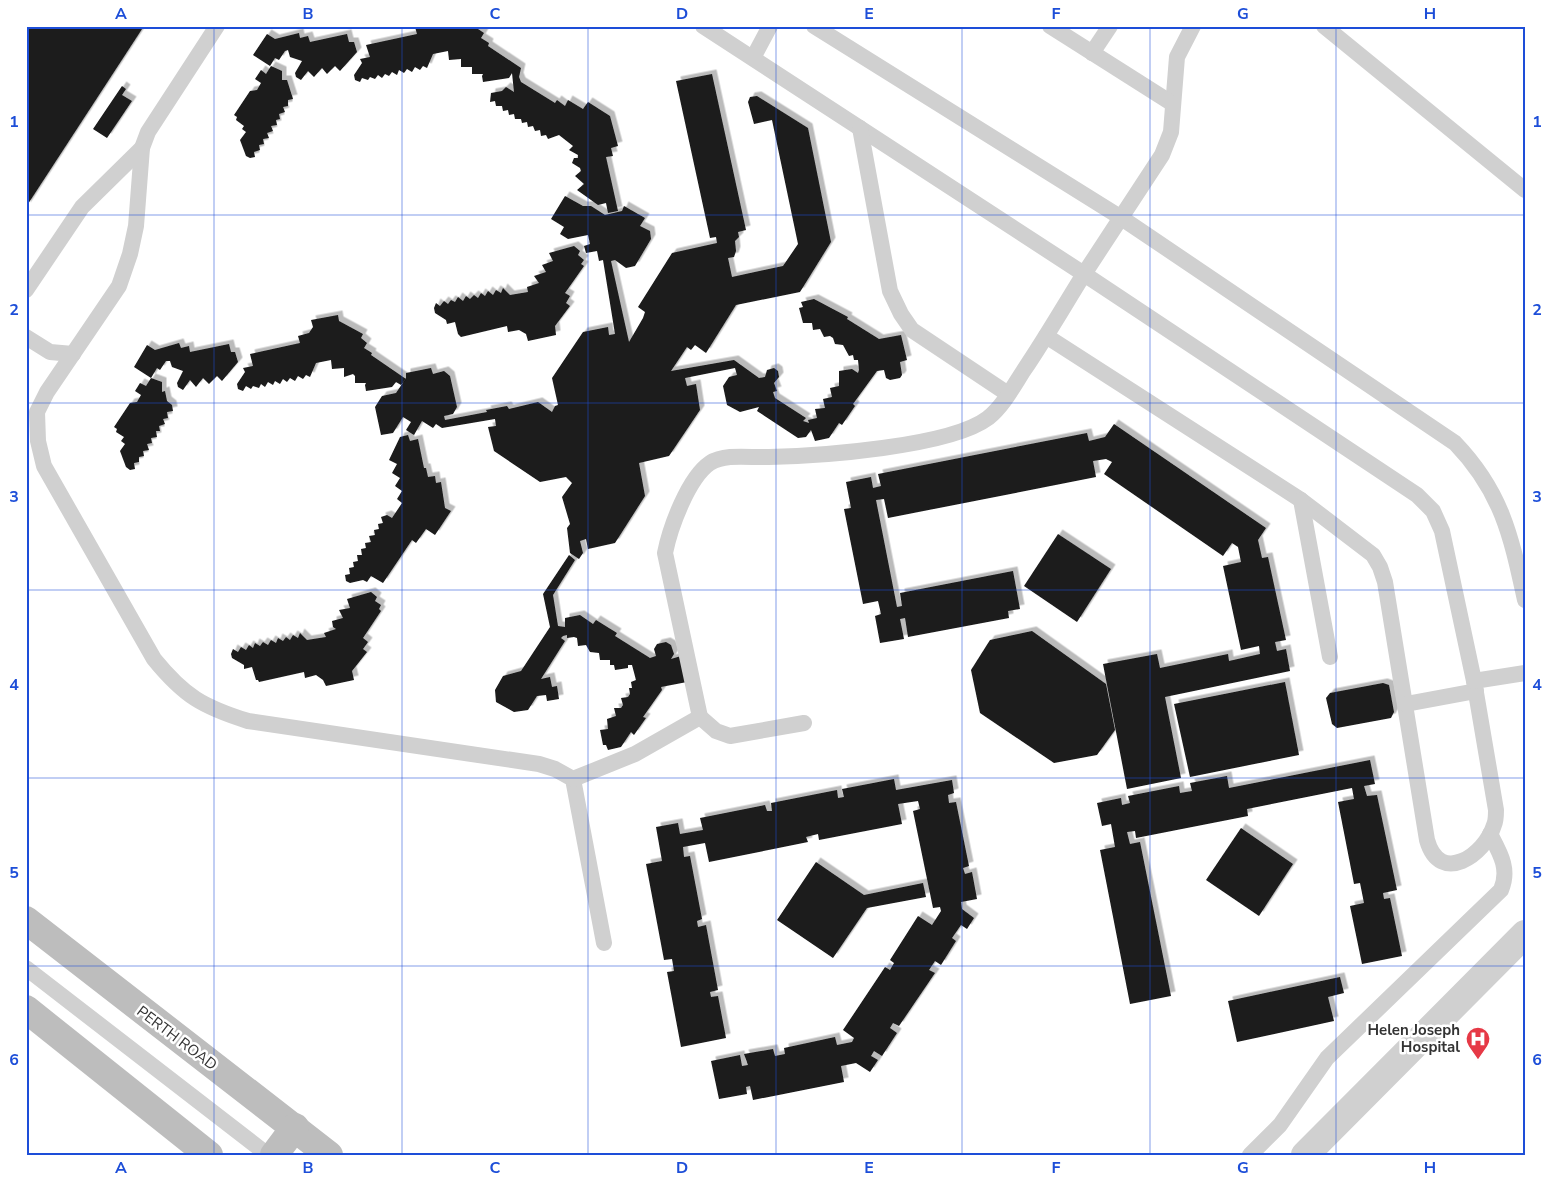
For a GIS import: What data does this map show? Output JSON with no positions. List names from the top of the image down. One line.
{"streets":{"main road":["PERTH ROAD"]},"places":{"hospital":["Helen Joseph Hospital"]},"grid":{"columns":["A","B","C","D","E","F","G","H"],"rows":["1","2","3","4","5","6"]}}
